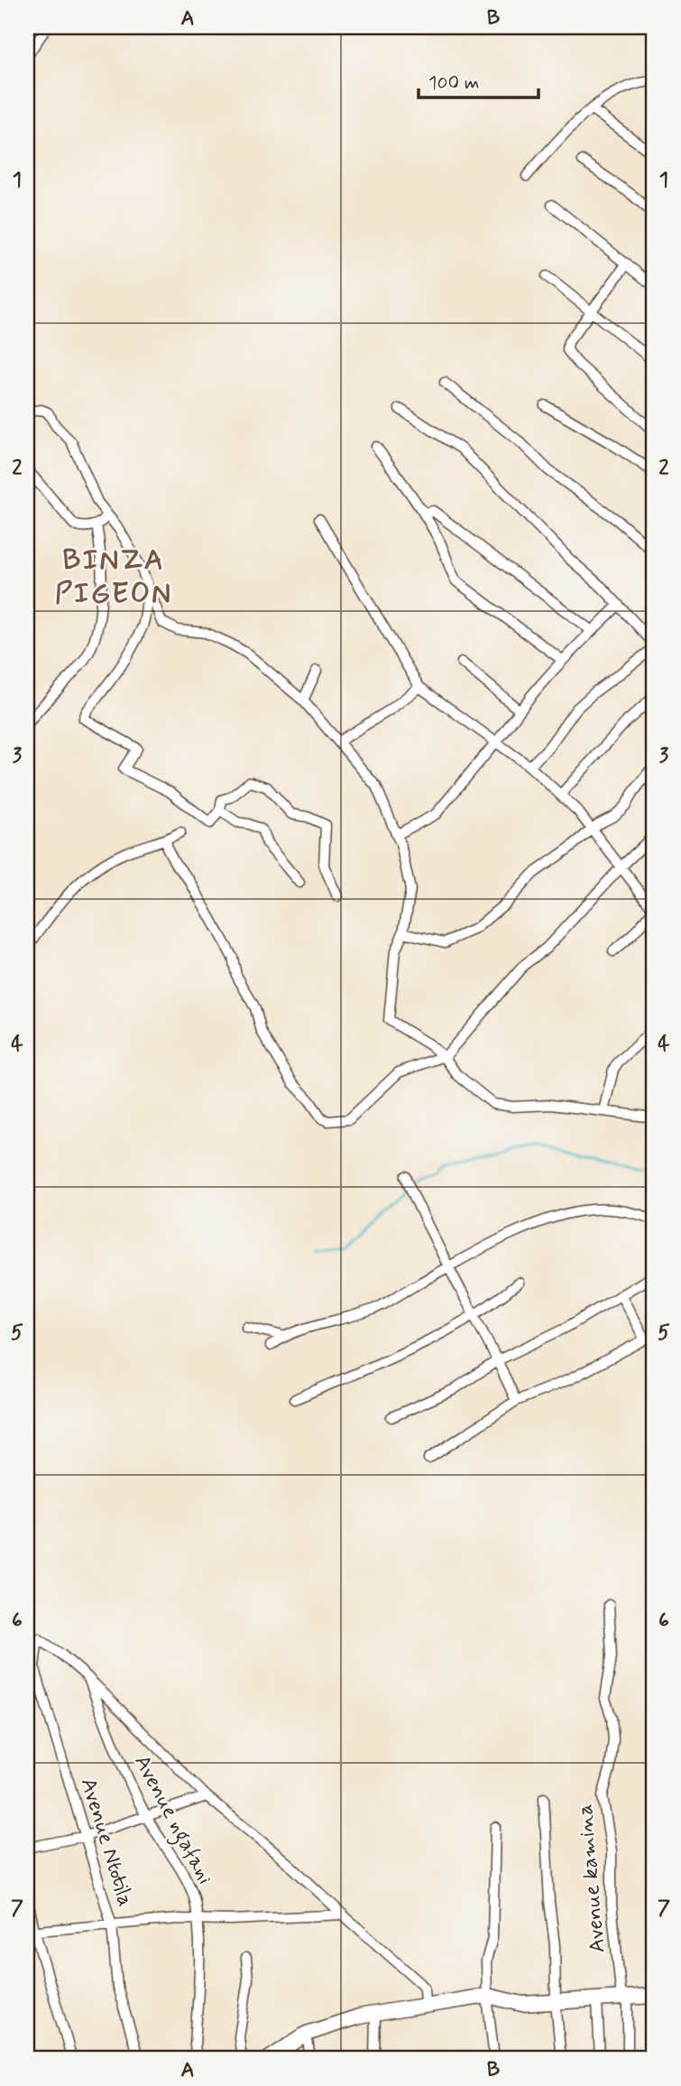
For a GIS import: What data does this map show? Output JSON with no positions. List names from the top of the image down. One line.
{"streets":{"street":["Avenue ngafani","Avenue Ntotila","Avenue kamina"]},"crossings":[["Avenue ngafani","Avenue Ntotila"]],"districts":["BINZA PIGEON"],"scale_bar":"100 m","grid":{"columns":["A","B"],"rows":["1","2","3","4","5","6","7"]}}
